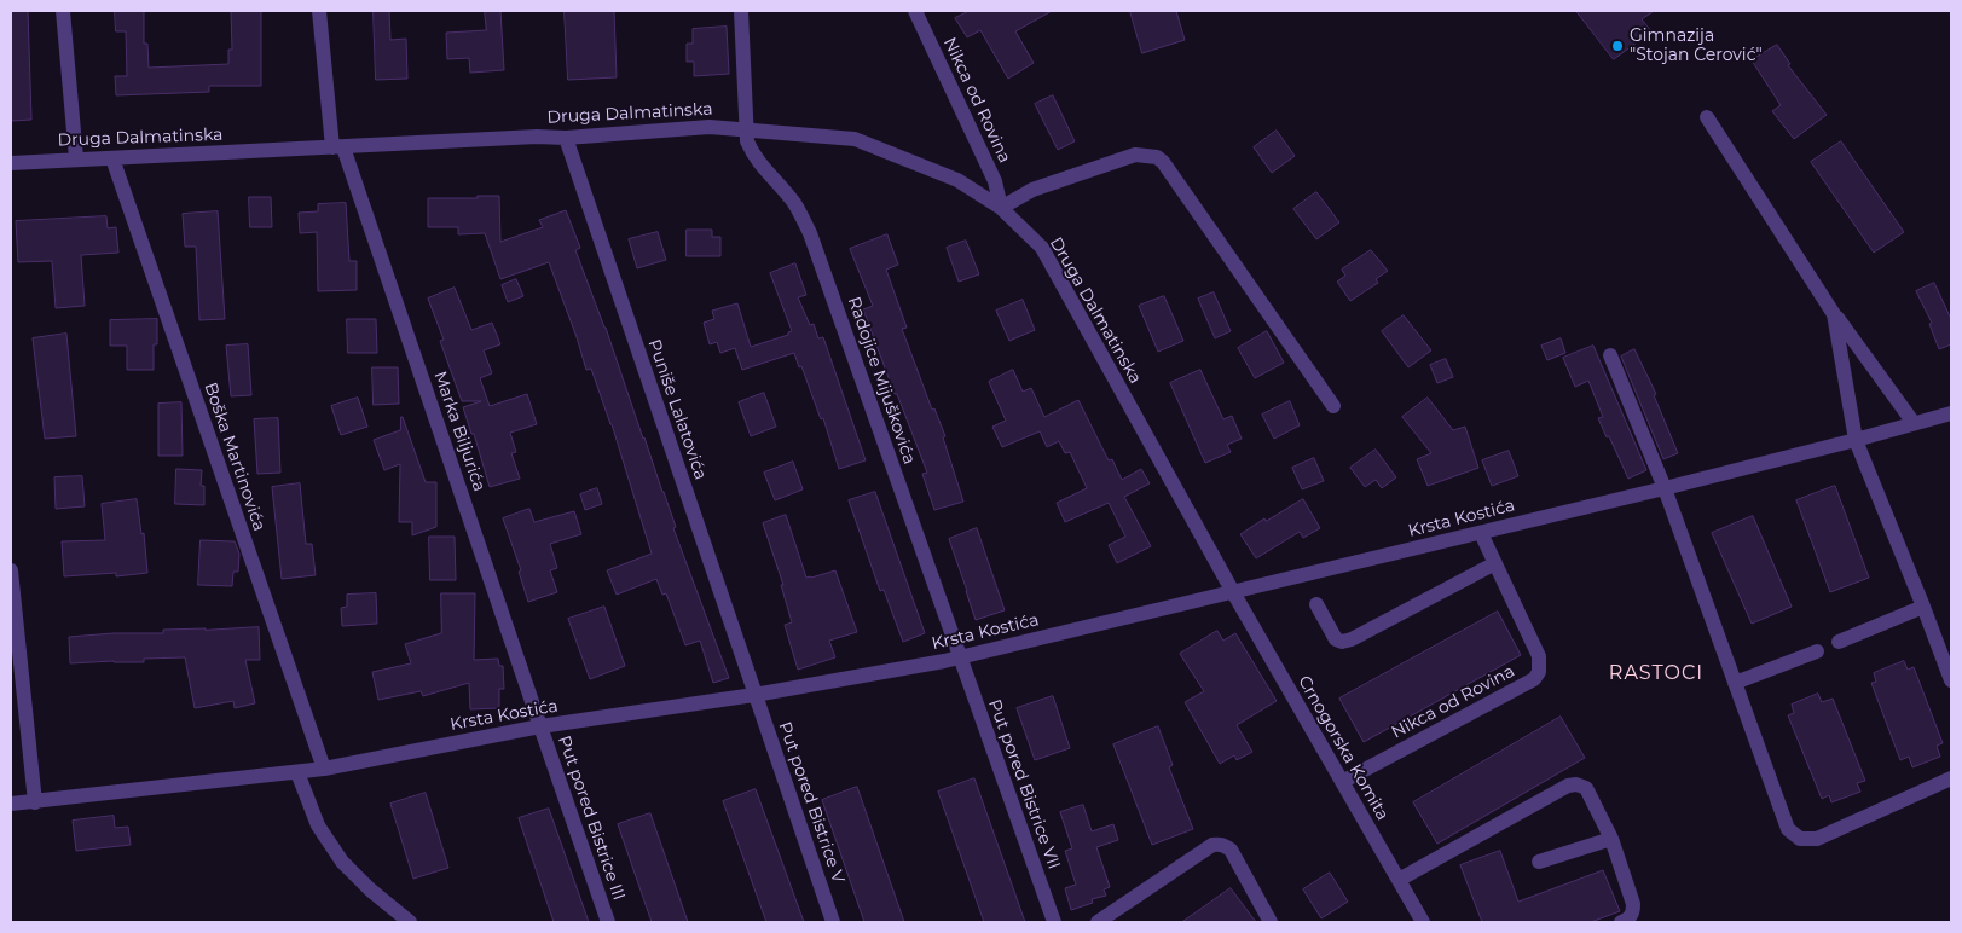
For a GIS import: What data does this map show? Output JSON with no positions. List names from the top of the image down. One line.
{"streets":{"street":["Nikca od Rovina","Druga Dalmatinska","Radojice Mijuškovića","Puniše Lalatovića","Marka Biljurića","Boška Martinovića","Krsta Kostića","Crnogorska Komita","Put pored Bistrice VII","Put pored Bistrice V","Put pored Bistrice III"]},"crossings":[["Nikca od Rovina","Druga Dalmatinska"],["Nikca od Rovina","Krsta Kostića"],["Nikca od Rovina","Crnogorska Komita"],["Druga Dalmatinska","Radojice Mijuškovića"],["Druga Dalmatinska","Puniše Lalatovića"],["Druga Dalmatinska","Marka Biljurića"],["Druga Dalmatinska","Boška Martinovića"],["Druga Dalmatinska","Krsta Kostića"],["Druga Dalmatinska","Crnogorska Komita"],["Radojice Mijuškovića","Krsta Kostića"],["Radojice Mijuškovića","Put pored Bistrice VII"],["Puniše Lalatovića","Krsta Kostića"],["Puniše Lalatovića","Put pored Bistrice V"],["Marka Biljurića","Krsta Kostića"],["Marka Biljurića","Put pored Bistrice III"],["Boška Martinovića","Krsta Kostića"],["Krsta Kostića","Crnogorska Komita"],["Krsta Kostića","Put pored Bistrice VII"],["Krsta Kostića","Put pored Bistrice V"],["Krsta Kostića","Put pored Bistrice III"]],"districts":["RASTOCI"],"places":["Gimnazija \"Stojan Cerović\""]}
